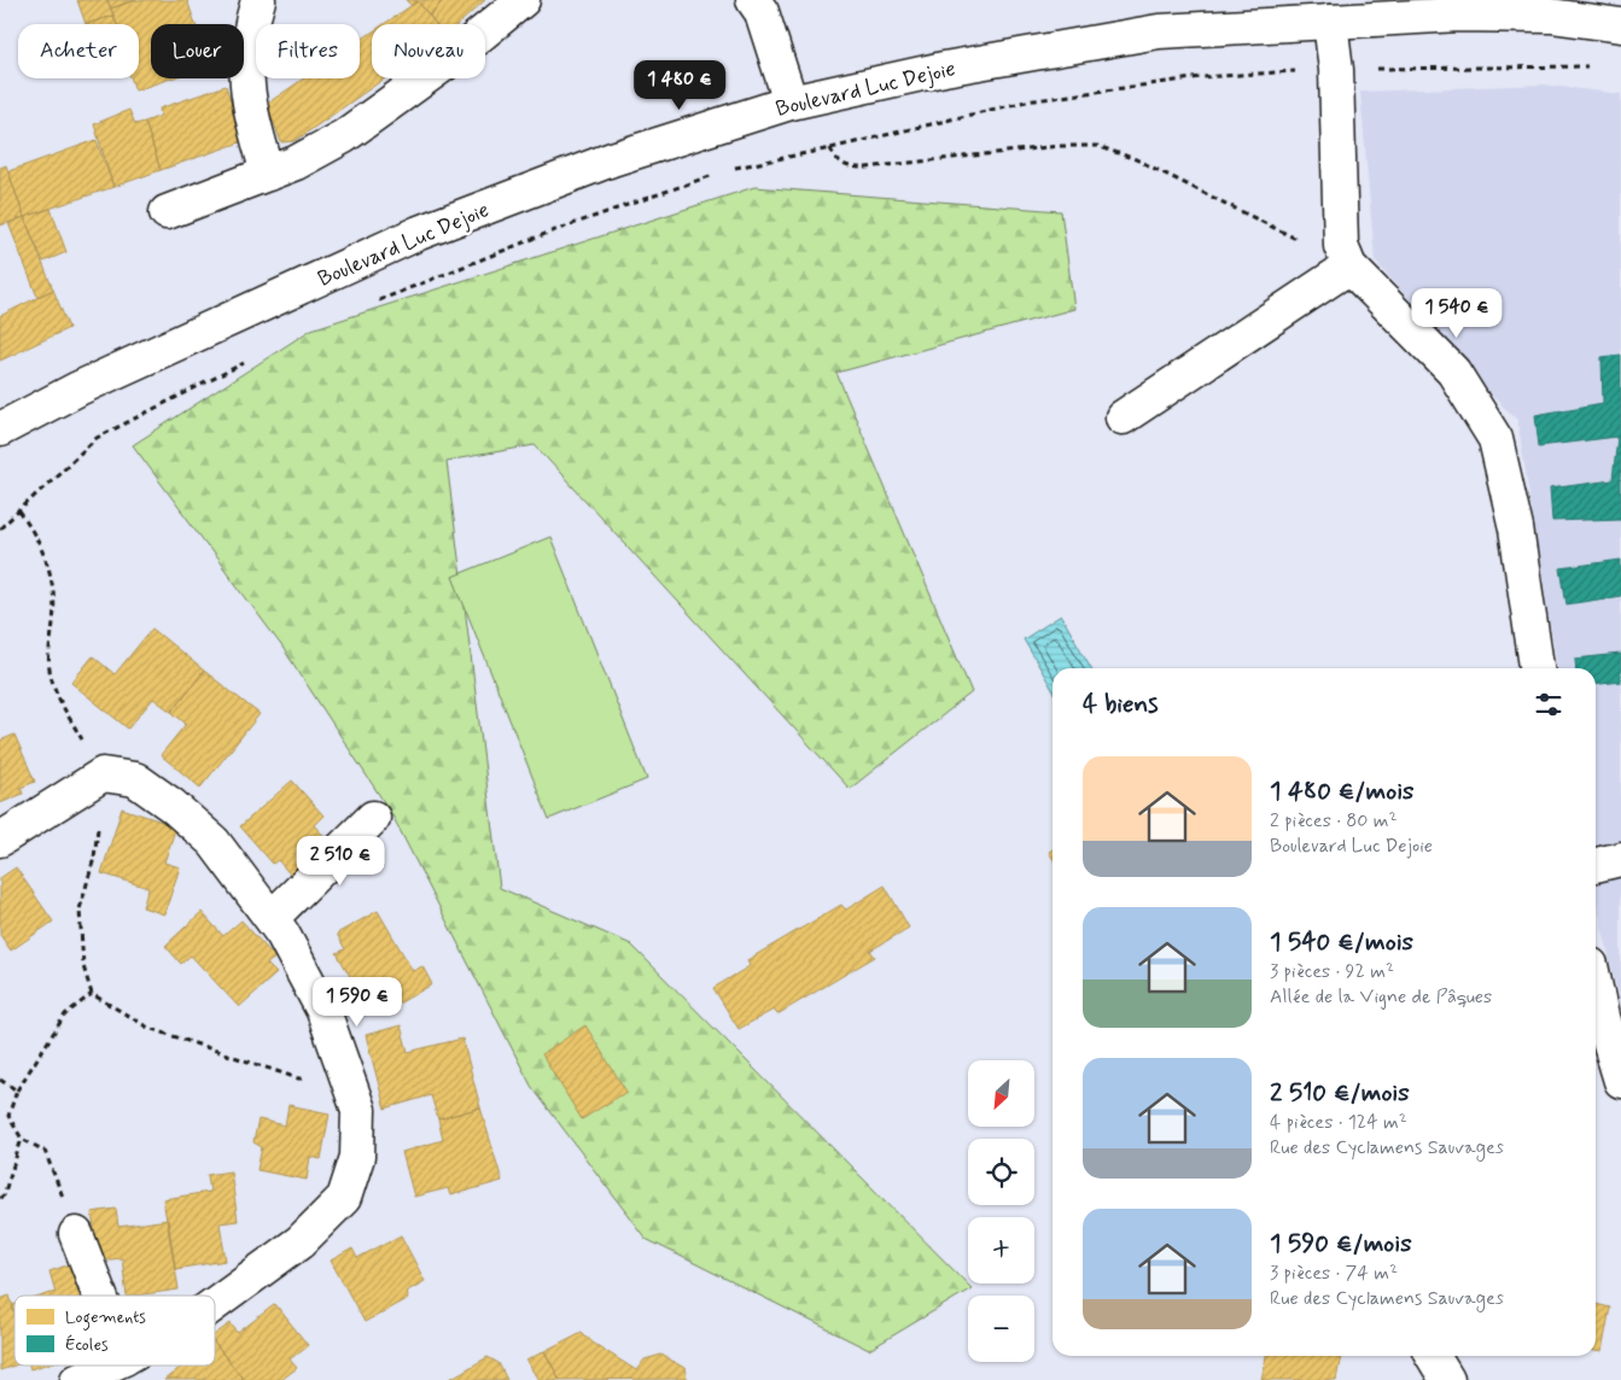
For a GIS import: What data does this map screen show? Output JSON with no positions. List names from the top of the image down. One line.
{"streets":{"street":["Boulevard Luc Dejoie"]},"legend":["Logements","Écoles"],"north":"bottom left","page":{"chip":["Acheter","Louer","Filtres","Nouveau"],"price":["1 480 €","1 540 €","2 510 €","1 590 €"],"heading":"4 biens","list":[{"name":"1 480 €/mois","note":"2 pièces · 80 m² · Boulevard Luc Dejoie"},{"name":"1 540 €/mois","note":"3 pièces · 92 m² · Allée de la Vigne de Pâques"},{"name":"2 510 €/mois","note":"4 pièces · 124 m² · Rue des Cyclamens Sauvages"},{"name":"1 590 €/mois","note":"3 pièces · 74 m² · Rue des Cyclamens Sauvages"}],"map_buttons":["+","−"]}}
